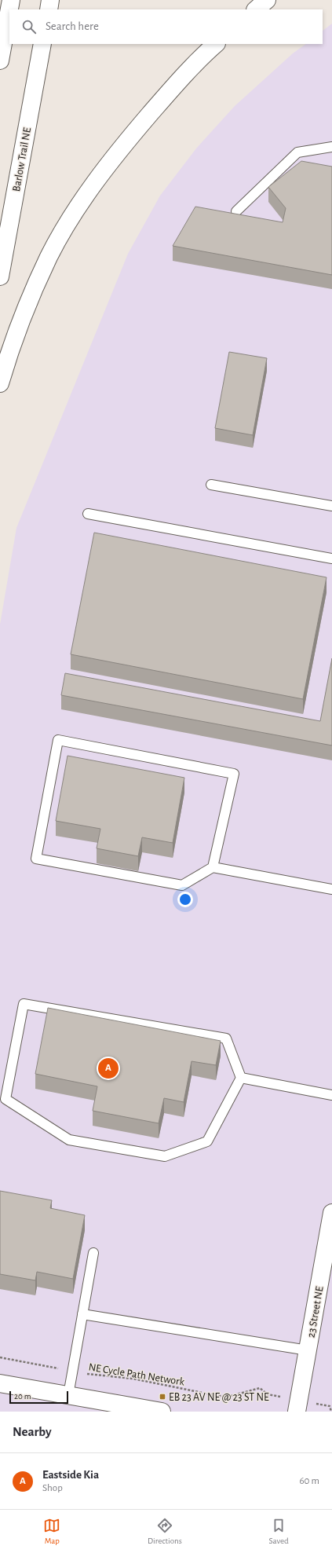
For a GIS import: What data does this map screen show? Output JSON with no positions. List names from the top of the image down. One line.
{"streets":{"main road":["Barlow Trail NE","23 Street NE"],"path":["NE Cycle Path Network"]},"places":{"transit":["EB 23 AV NE @ 23 ST NE"]},"scale_bar":"20 m","page":{"search":"Search here","pins":"A","scale":"20 m","heading":"Nearby","list":[{"mark":"A","name":"Eastside Kia","note":"Shop","value":"60 m"}],"nav":["Map","Directions","Saved"]}}
